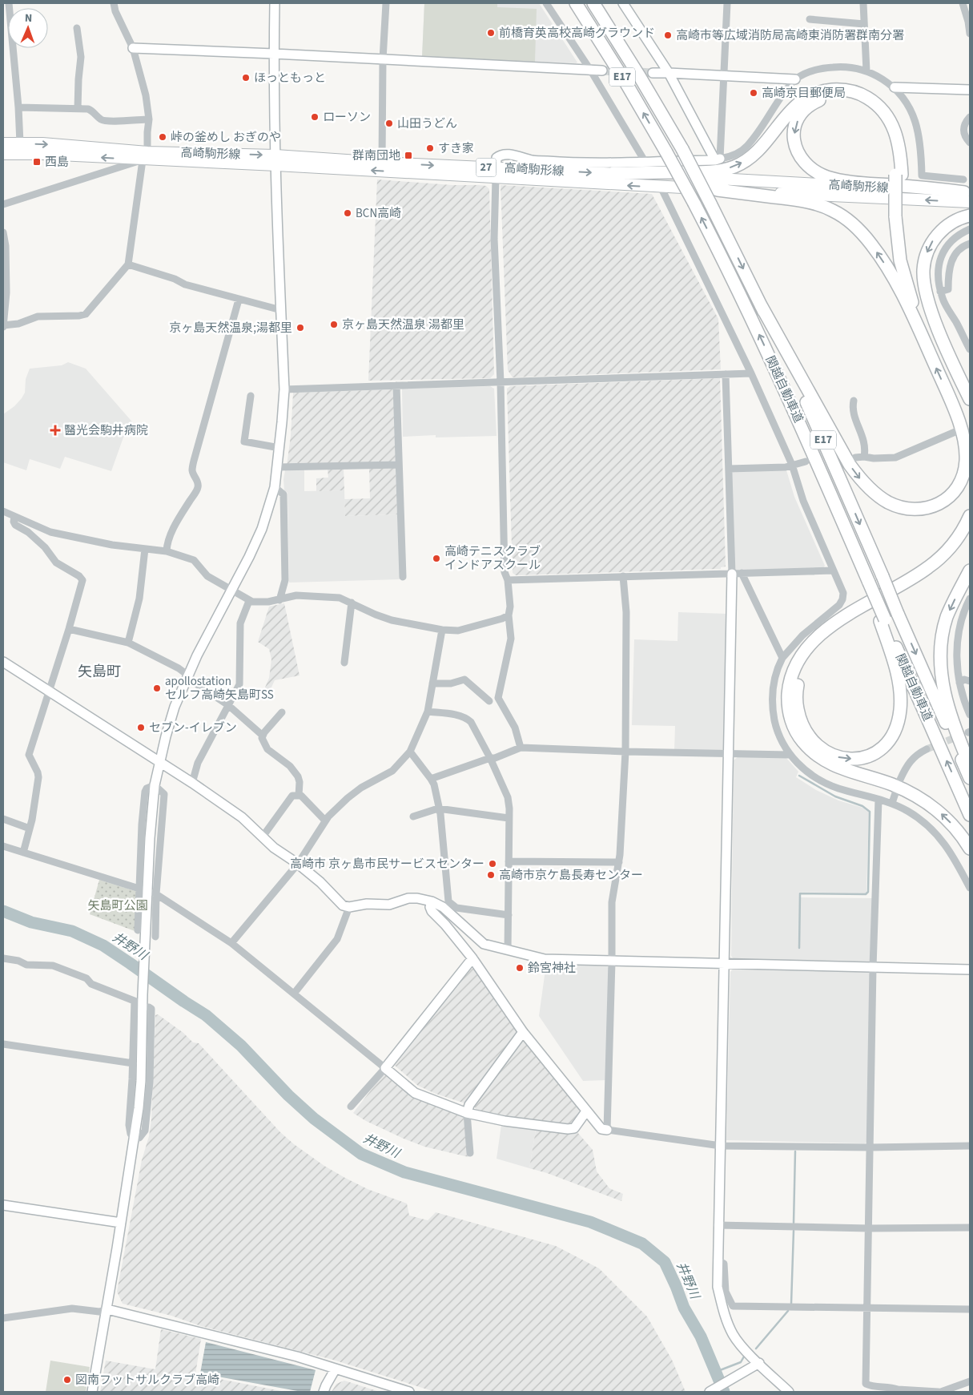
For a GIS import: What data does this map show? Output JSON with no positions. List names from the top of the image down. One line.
{"streets":{"highway":["E17","関越自動車道"],"main road":["高崎駒形線","27"]},"districts":["矢島町"],"water":["井野川"],"parks":["矢島町公園"],"places":{"other":["前橋育英高校高崎グラウンド","高崎市等広域消防局高崎東消防署群南分署","ほっともっと","高崎京目郵便局","ローソン","山田うどん","峠の釜めし おぎのや","すき家","BCN高崎","京ヶ島天然温泉 湯都里","京ヶ島天然温泉;湯都里","高崎テニスクラブ インドアスクール","apollostation セルフ高崎矢島町SS","セブン-イレブン","高崎市 京ヶ島市民サービスセンター","高崎市京ケ島長寿センター","鈴宮神社","図南フットサルクラブ高崎"],"transit":["群南団地","西島"],"health":["醫光会駒井病院"]},"north":"top"}
